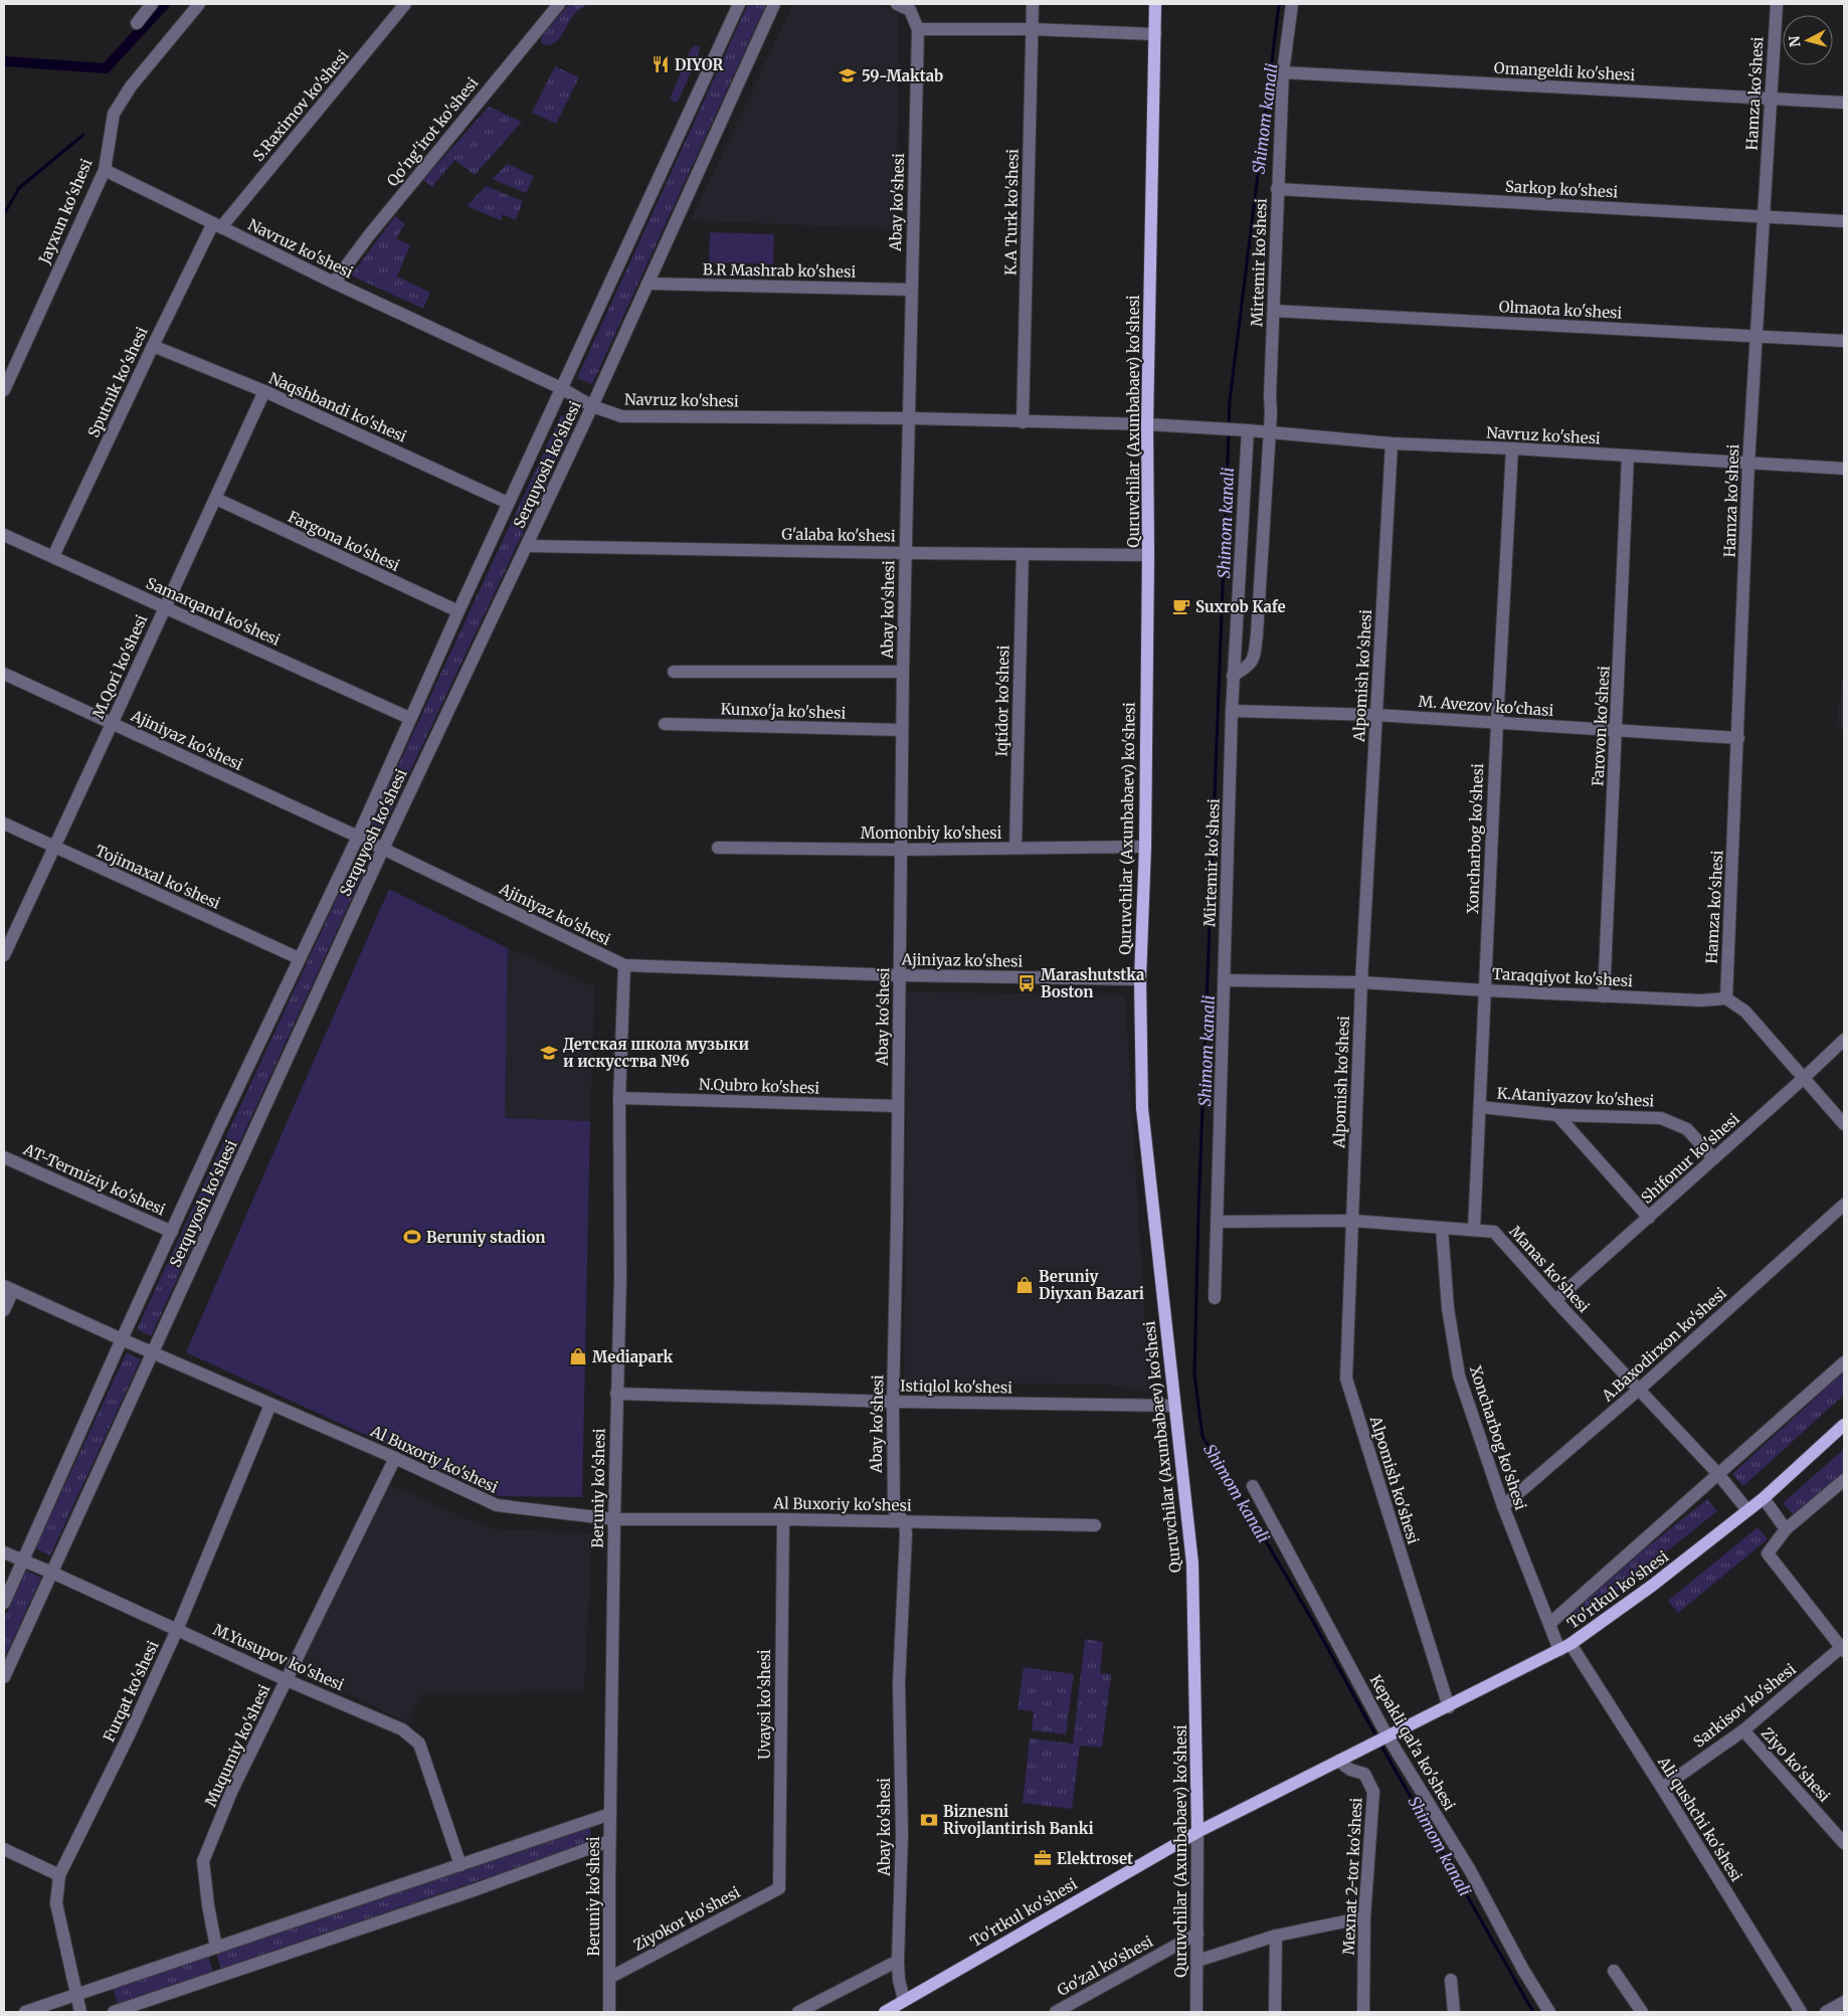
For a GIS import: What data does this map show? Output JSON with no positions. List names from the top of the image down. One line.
{"streets":{"main road":["Quruvchilar (Axunbabaev) ko'shesi","To'rtkul ko'shesi"],"street":["Omangeldi ko'shesi","Hamza ko'shesi","S.Raximov ko'shesi","Qo'ng'irot ko'shesi","Sarkop ko'shesi","Abay ko'shesi","Jayxun ko'shesi","K.A Turk ko'shesi","Navruz ko'shesi","Mirtemir ko'shesi","B.R Mashrab ko'shesi","Olmaota ko'shesi","Sputnik ko'shesi","Naqshbandi ko'shesi","Serquyosh ko'shesi","G'alaba ko'shesi","Fargona ko'shesi","Samarqand ko'shesi","M.Qori ko'shesi","Alpomish ko'shesi","Iqtidor ko'shesi","M. Avezov ko'chasi","Kunxo'ja ko'shesi","Farovon ko'shesi","Ajiniyaz ko'shesi","Momonbiy ko'shesi","Xoncharbog ko'shesi","Tojimaxal ko'shesi","Taraqqiyot ko'shesi","N.Qubro ko'shesi","K.Ataniyazov ko'shesi","Shifonur ko'shesi","AT-Termiziy ko'shesi","Manas ko'shesi","A.Baxodirxon ko'shesi","Istiqlol ko'shesi","Al Buxoriy ko'shesi","Beruniy ko'shesi","M.Yusupov ko'shesi","Furqat ko'shesi","Uvaysi ko'shesi","Sarkisov ko'shesi","Kepakli qal'a ko'shesi","Muqumiy ko'shesi","Ziyo ko'shesi","Ali qushchi ko'shesi","Mexnat 2-tor ko'shesi","Ziyokor ko'shesi","Go'zal ko'shesi"]},"crossings":[["Omangeldi ko'shesi","Hamza ko'shesi"],["Omangeldi ko'shesi","Mirtemir ko'shesi"],["Hamza ko'shesi","Sarkop ko'shesi"],["Hamza ko'shesi","Navruz ko'shesi"],["Hamza ko'shesi","Olmaota ko'shesi"],["Hamza ko'shesi","M. Avezov ko'chasi"],["Hamza ko'shesi","Taraqqiyot ko'shesi"],["S.Raximov ko'shesi","Navruz ko'shesi"],["S.Raximov ko'shesi","Sputnik ko'shesi"],["Qo'ng'irot ko'shesi","Navruz ko'shesi"],["Sarkop ko'shesi","Mirtemir ko'shesi"],["Abay ko'shesi","Navruz ko'shesi"],["Abay ko'shesi","B.R Mashrab ko'shesi"],["Abay ko'shesi","G'alaba ko'shesi"],["Abay ko'shesi","Kunxo'ja ko'shesi"],["Abay ko'shesi","Ajiniyaz ko'shesi"],["Abay ko'shesi","Momonbiy ko'shesi"],["Abay ko'shesi","N.Qubro ko'shesi"],["Abay ko'shesi","Istiqlol ko'shesi"],["Abay ko'shesi","Al Buxoriy ko'shesi"],["Abay ko'shesi","To'rtkul ko'shesi"],["Jayxun ko'shesi","Navruz ko'shesi"],["K.A Turk ko'shesi","Navruz ko'shesi"],["Navruz ko'shesi","Mirtemir ko'shesi"],["Navruz ko'shesi","Sputnik ko'shesi"],["Navruz ko'shesi","Quruvchilar (Axunbabaev) ko'shesi"],["Navruz ko'shesi","Serquyosh ko'shesi"],["Navruz ko'shesi","Alpomish ko'shesi"],["Navruz ko'shesi","Farovon ko'shesi"],["Navruz ko'shesi","Xoncharbog ko'shesi"],["Mirtemir ko'shesi","Olmaota ko'shesi"],["Mirtemir ko'shesi","M. Avezov ko'chasi"],["Mirtemir ko'shesi","Taraqqiyot ko'shesi"],["Mirtemir ko'shesi","Manas ko'shesi"],["B.R Mashrab ko'shesi","Serquyosh ko'shesi"],["Sputnik ko'shesi","Naqshbandi ko'shesi"],["Sputnik ko'shesi","Samarqand ko'shesi"],["Naqshbandi ko'shesi","Serquyosh ko'shesi"],["Naqshbandi ko'shesi","M.Qori ko'shesi"],["Quruvchilar (Axunbabaev) ko'shesi","G'alaba ko'shesi"],["Quruvchilar (Axunbabaev) ko'shesi","Ajiniyaz ko'shesi"],["Quruvchilar (Axunbabaev) ko'shesi","Momonbiy ko'shesi"],["Quruvchilar (Axunbabaev) ko'shesi","Istiqlol ko'shesi"],["Quruvchilar (Axunbabaev) ko'shesi","To'rtkul ko'shesi"],["Quruvchilar (Axunbabaev) ko'shesi","Go'zal ko'shesi"],["Serquyosh ko'shesi","G'alaba ko'shesi"],["Serquyosh ko'shesi","Fargona ko'shesi"],["Serquyosh ko'shesi","Samarqand ko'shesi"],["Serquyosh ko'shesi","Ajiniyaz ko'shesi"],["Serquyosh ko'shesi","Tojimaxal ko'shesi"],["Serquyosh ko'shesi","AT-Termiziy ko'shesi"],["Serquyosh ko'shesi","Al Buxoriy ko'shesi"],["Serquyosh ko'shesi","M.Yusupov ko'shesi"],["G'alaba ko'shesi","Iqtidor ko'shesi"],["Fargona ko'shesi","M.Qori ko'shesi"],["Samarqand ko'shesi","M.Qori ko'shesi"],["M.Qori ko'shesi","Ajiniyaz ko'shesi"],["M.Qori ko'shesi","Tojimaxal ko'shesi"],["Alpomish ko'shesi","M. Avezov ko'chasi"],["Alpomish ko'shesi","Taraqqiyot ko'shesi"],["Alpomish ko'shesi","Manas ko'shesi"],["Alpomish ko'shesi","To'rtkul ko'shesi"],["Iqtidor ko'shesi","Momonbiy ko'shesi"],["M. Avezov ko'chasi","Farovon ko'shesi"],["M. Avezov ko'chasi","Xoncharbog ko'shesi"],["Farovon ko'shesi","Taraqqiyot ko'shesi"],["Ajiniyaz ko'shesi","Beruniy ko'shesi"],["Xoncharbog ko'shesi","Taraqqiyot ko'shesi"],["Xoncharbog ko'shesi","K.Ataniyazov ko'shesi"],["Xoncharbog ko'shesi","Manas ko'shesi"],["Xoncharbog ko'shesi","A.Baxodirxon ko'shesi"],["Xoncharbog ko'shesi","To'rtkul ko'shesi"],["Xoncharbog ko'shesi","Ali qushchi ko'shesi"],["N.Qubro ko'shesi","Beruniy ko'shesi"],["K.Ataniyazov ko'shesi","Shifonur ko'shesi"],["Shifonur ko'shesi","Manas ko'shesi"],["Manas ko'shesi","A.Baxodirxon ko'shesi"],["Manas ko'shesi","To'rtkul ko'shesi"],["Istiqlol ko'shesi","Beruniy ko'shesi"],["Al Buxoriy ko'shesi","Beruniy ko'shesi"],["Al Buxoriy ko'shesi","Furqat ko'shesi"],["Al Buxoriy ko'shesi","Uvaysi ko'shesi"],["Al Buxoriy ko'shesi","Muqumiy ko'shesi"],["Beruniy ko'shesi","Ziyokor ko'shesi"],["To'rtkul ko'shesi","Kepakli qal'a ko'shesi"],["To'rtkul ko'shesi","Ali qushchi ko'shesi"],["To'rtkul ko'shesi","Mexnat 2-tor ko'shesi"],["M.Yusupov ko'shesi","Furqat ko'shesi"],["M.Yusupov ko'shesi","Muqumiy ko'shesi"],["Uvaysi ko'shesi","Ziyokor ko'shesi"],["Sarkisov ko'shesi","Ziyo ko'shesi"],["Sarkisov ko'shesi","Ali qushchi ko'shesi"]],"water":["Shimom kanali"],"places":{"restaurant":["DIYOR"],"school or university":["59-Maktab","Детская школа музыки и искусства №6"],"cafe":["Suxrob Kafe"],"bus stop":["Marashutstka Boston"],"sports":["Beruniy stadion"],"shop":["Beruniy Diyxan Bazari","Mediapark"],"bank":["Biznesni Rivojlantirish Banki"],"office":["Elektroset"]},"north":"left"}
